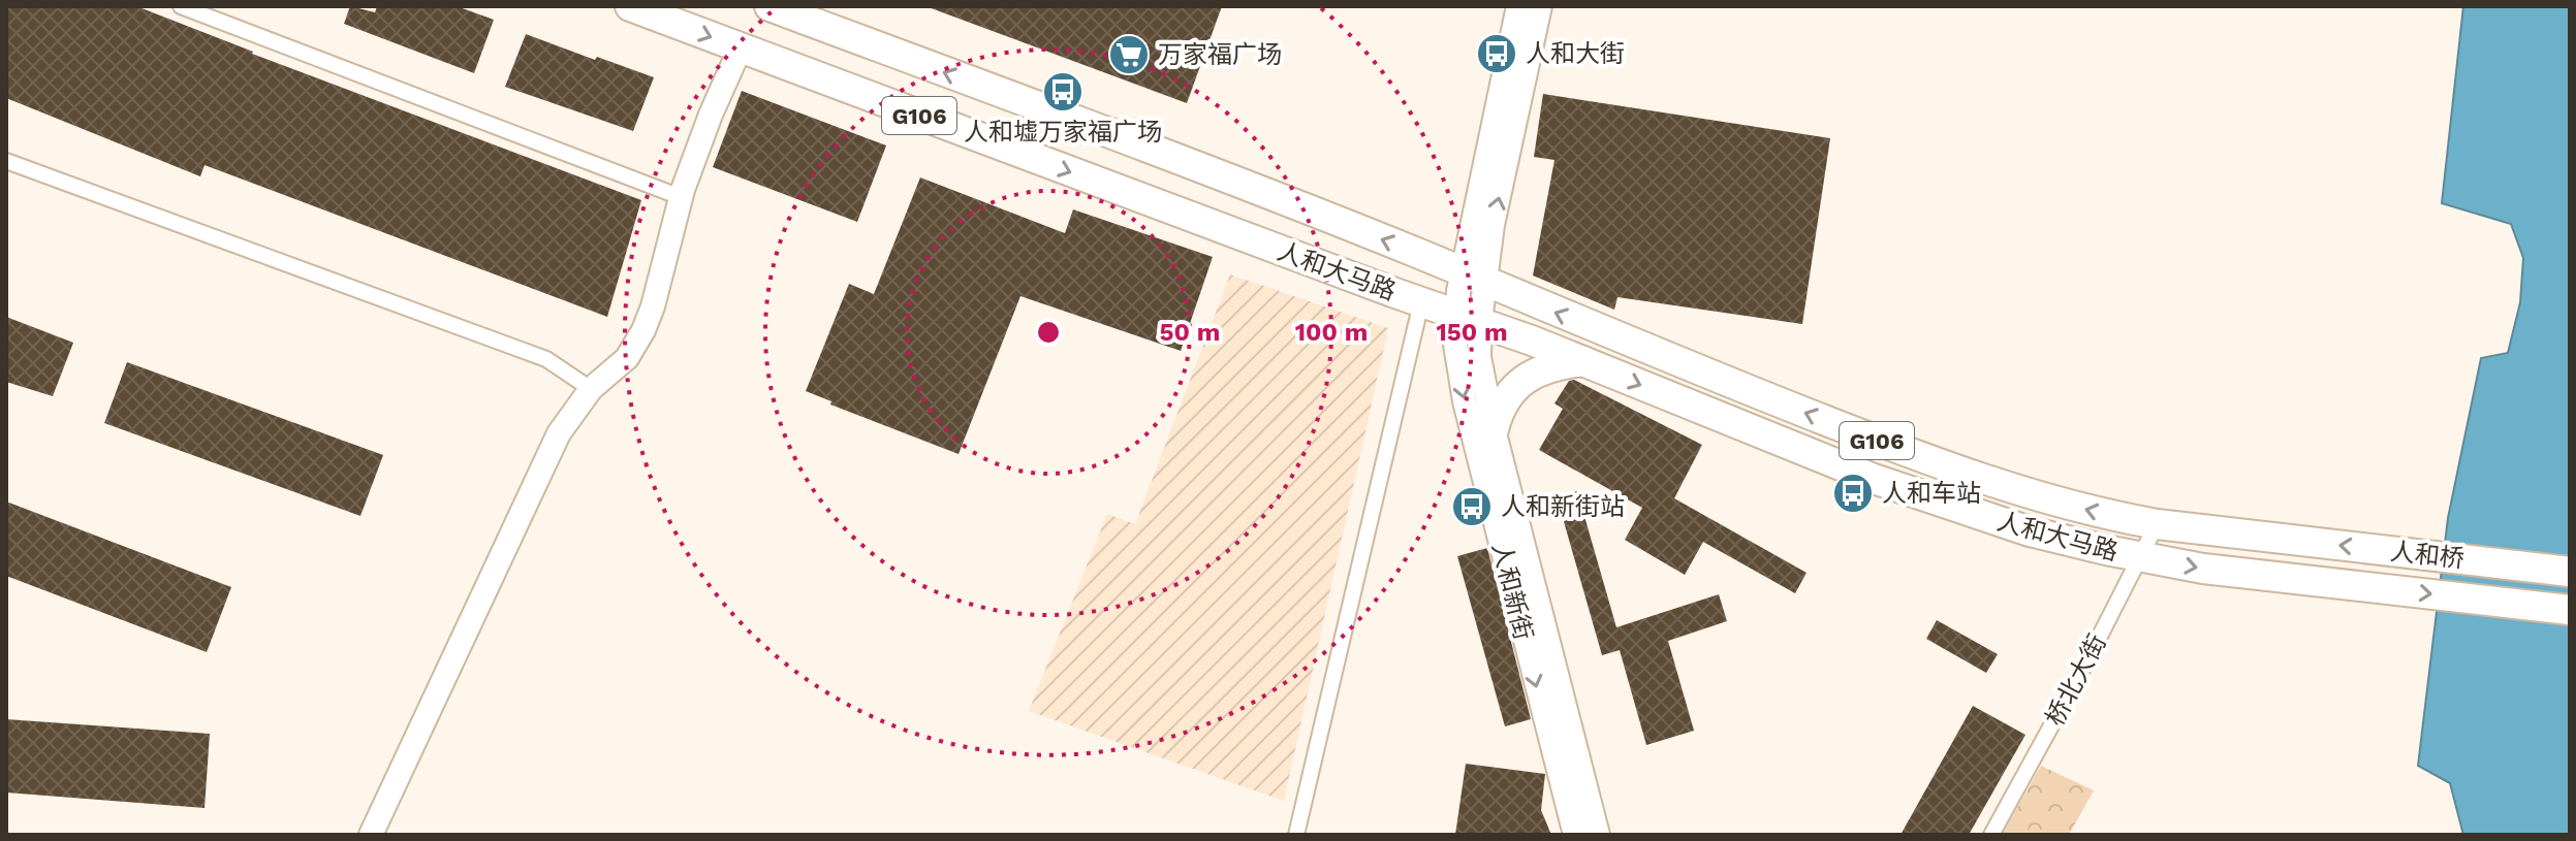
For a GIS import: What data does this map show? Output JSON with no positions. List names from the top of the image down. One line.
{"streets":{"highway":["G106","人和大马路","人和桥"],"street":["人和新街","桥北大街"]},"crossings":[["人和大马路","人和桥"],["人和大马路","人和新街"],["人和大马路","桥北大街"]],"places":{"bus stop":["人和大街","人和墟万家福广场","人和车站","人和新街站"],"supermarket":["万家福广场"]},"rings":["50 m","100 m","150 m"]}
